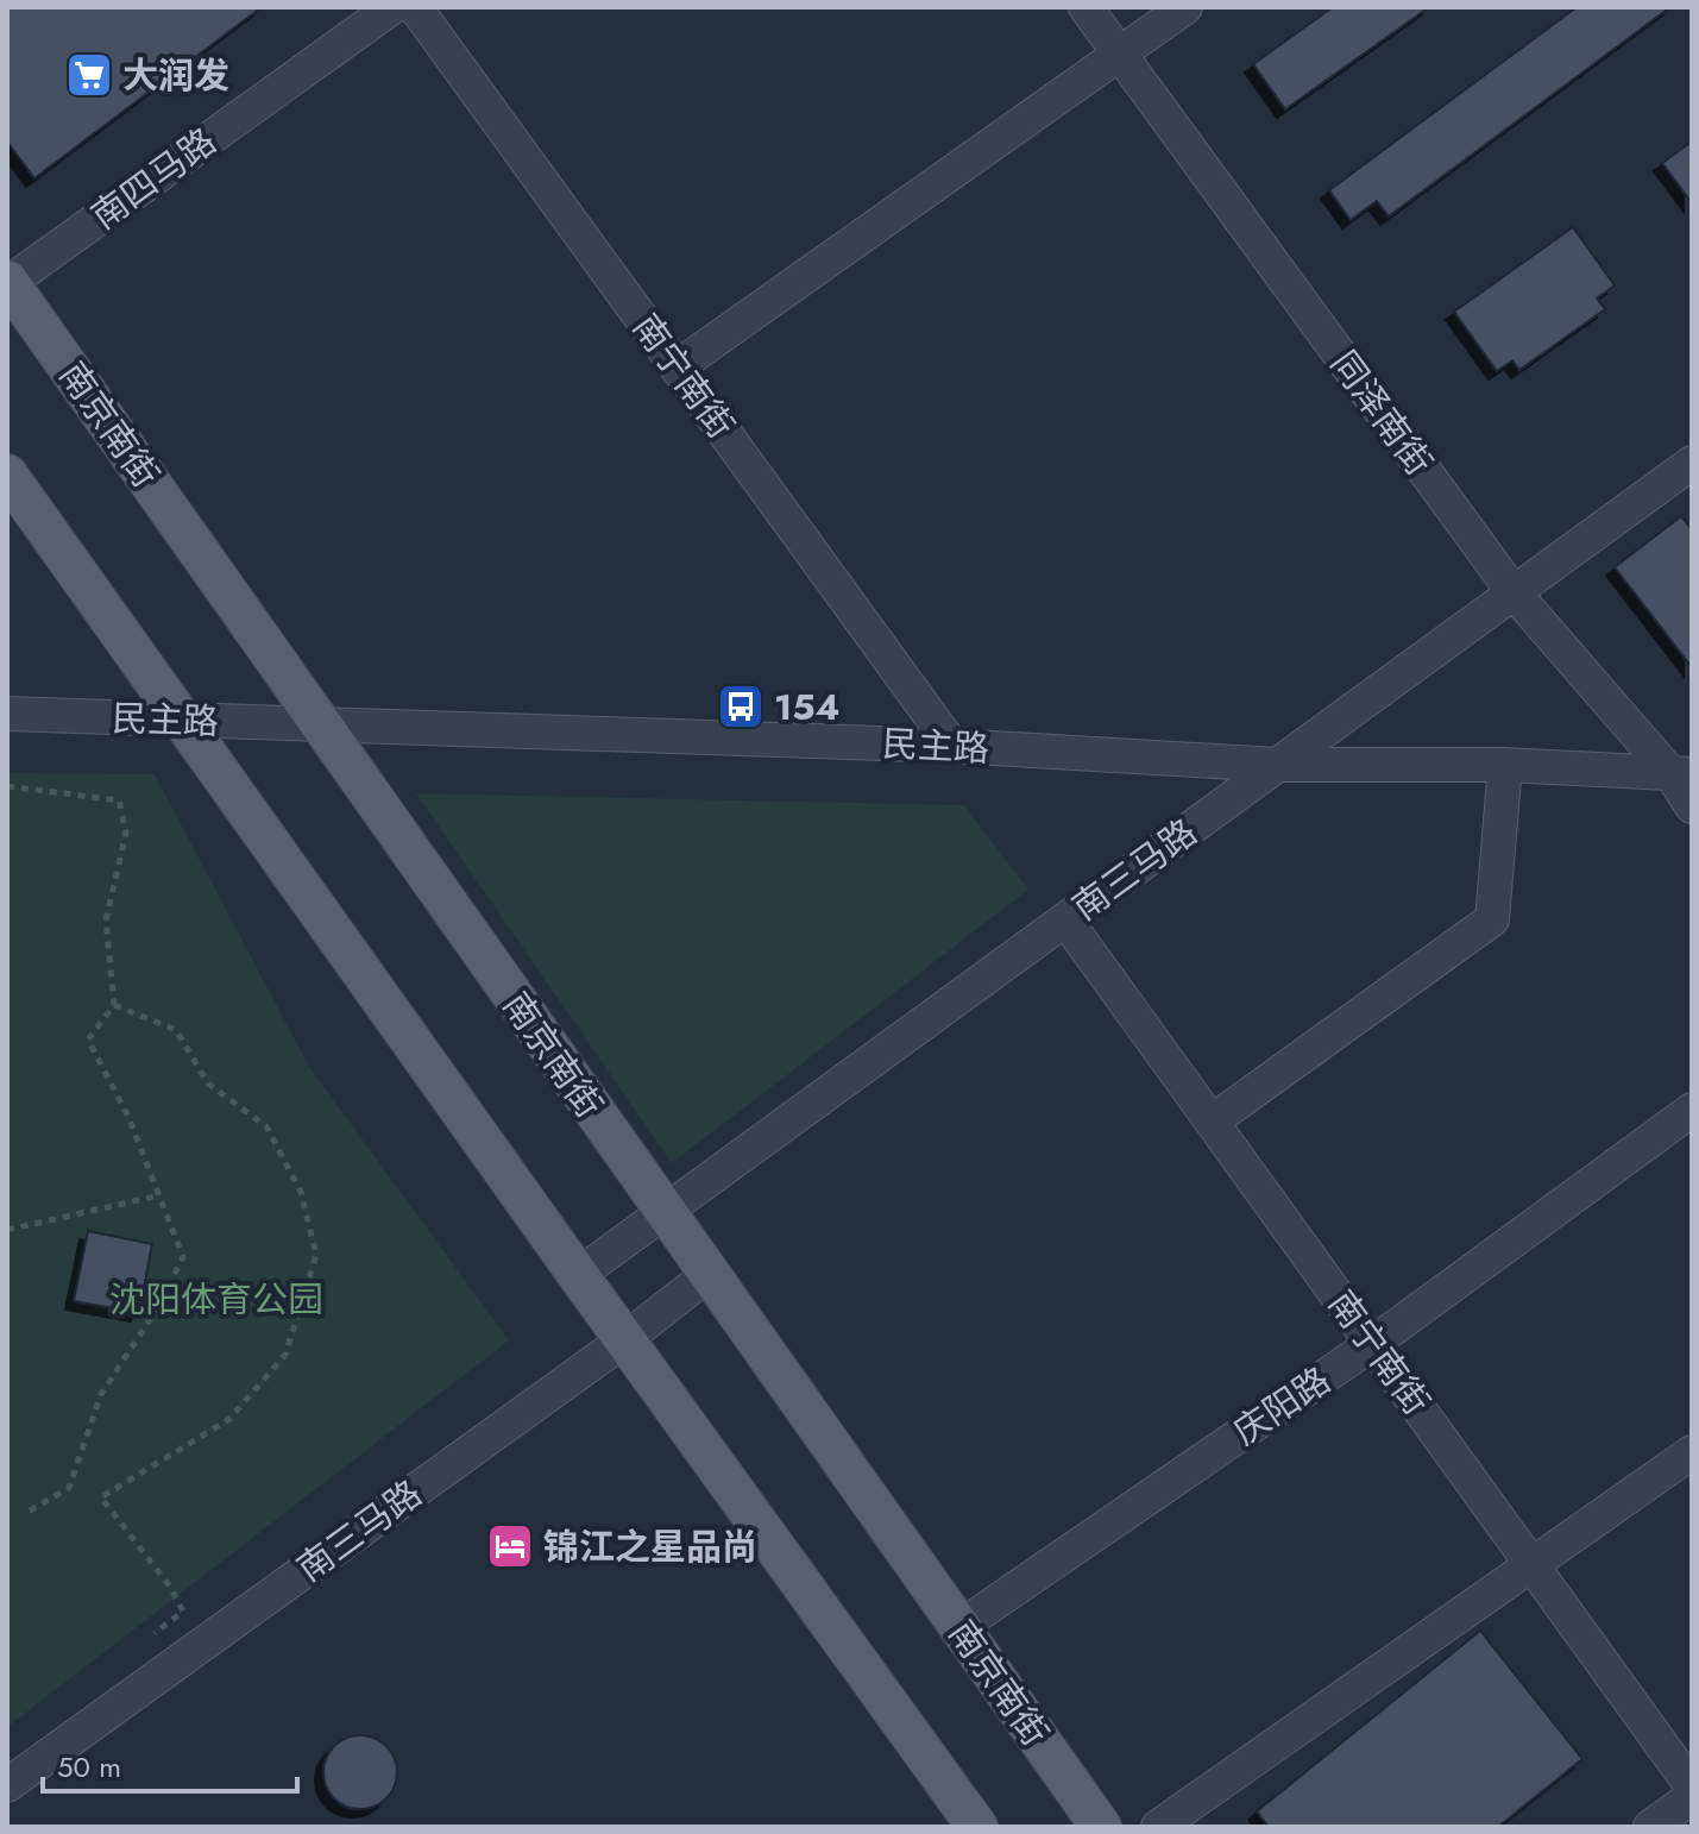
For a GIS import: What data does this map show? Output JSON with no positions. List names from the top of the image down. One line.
{"streets":{"main road":["南京南街"],"street":["南四马路","南宁南街","同泽南街","民主路","南三马路","庆阳路"]},"crossings":[["南四马路","南京南街"],["南宁南街","民主路"],["南宁南街","南三马路"],["南宁南街","庆阳路"],["同泽南街","民主路"],["同泽南街","南三马路"],["南京南街","民主路"],["南京南街","南三马路"],["南京南街","庆阳路"],["民主路","南三马路"]],"parks":["沈阳体育公园"],"places":{"supermarket":["大润发"],"bus stop":["154"],"hotel":["锦江之星品尚"]},"scale_bar":"50 m"}
